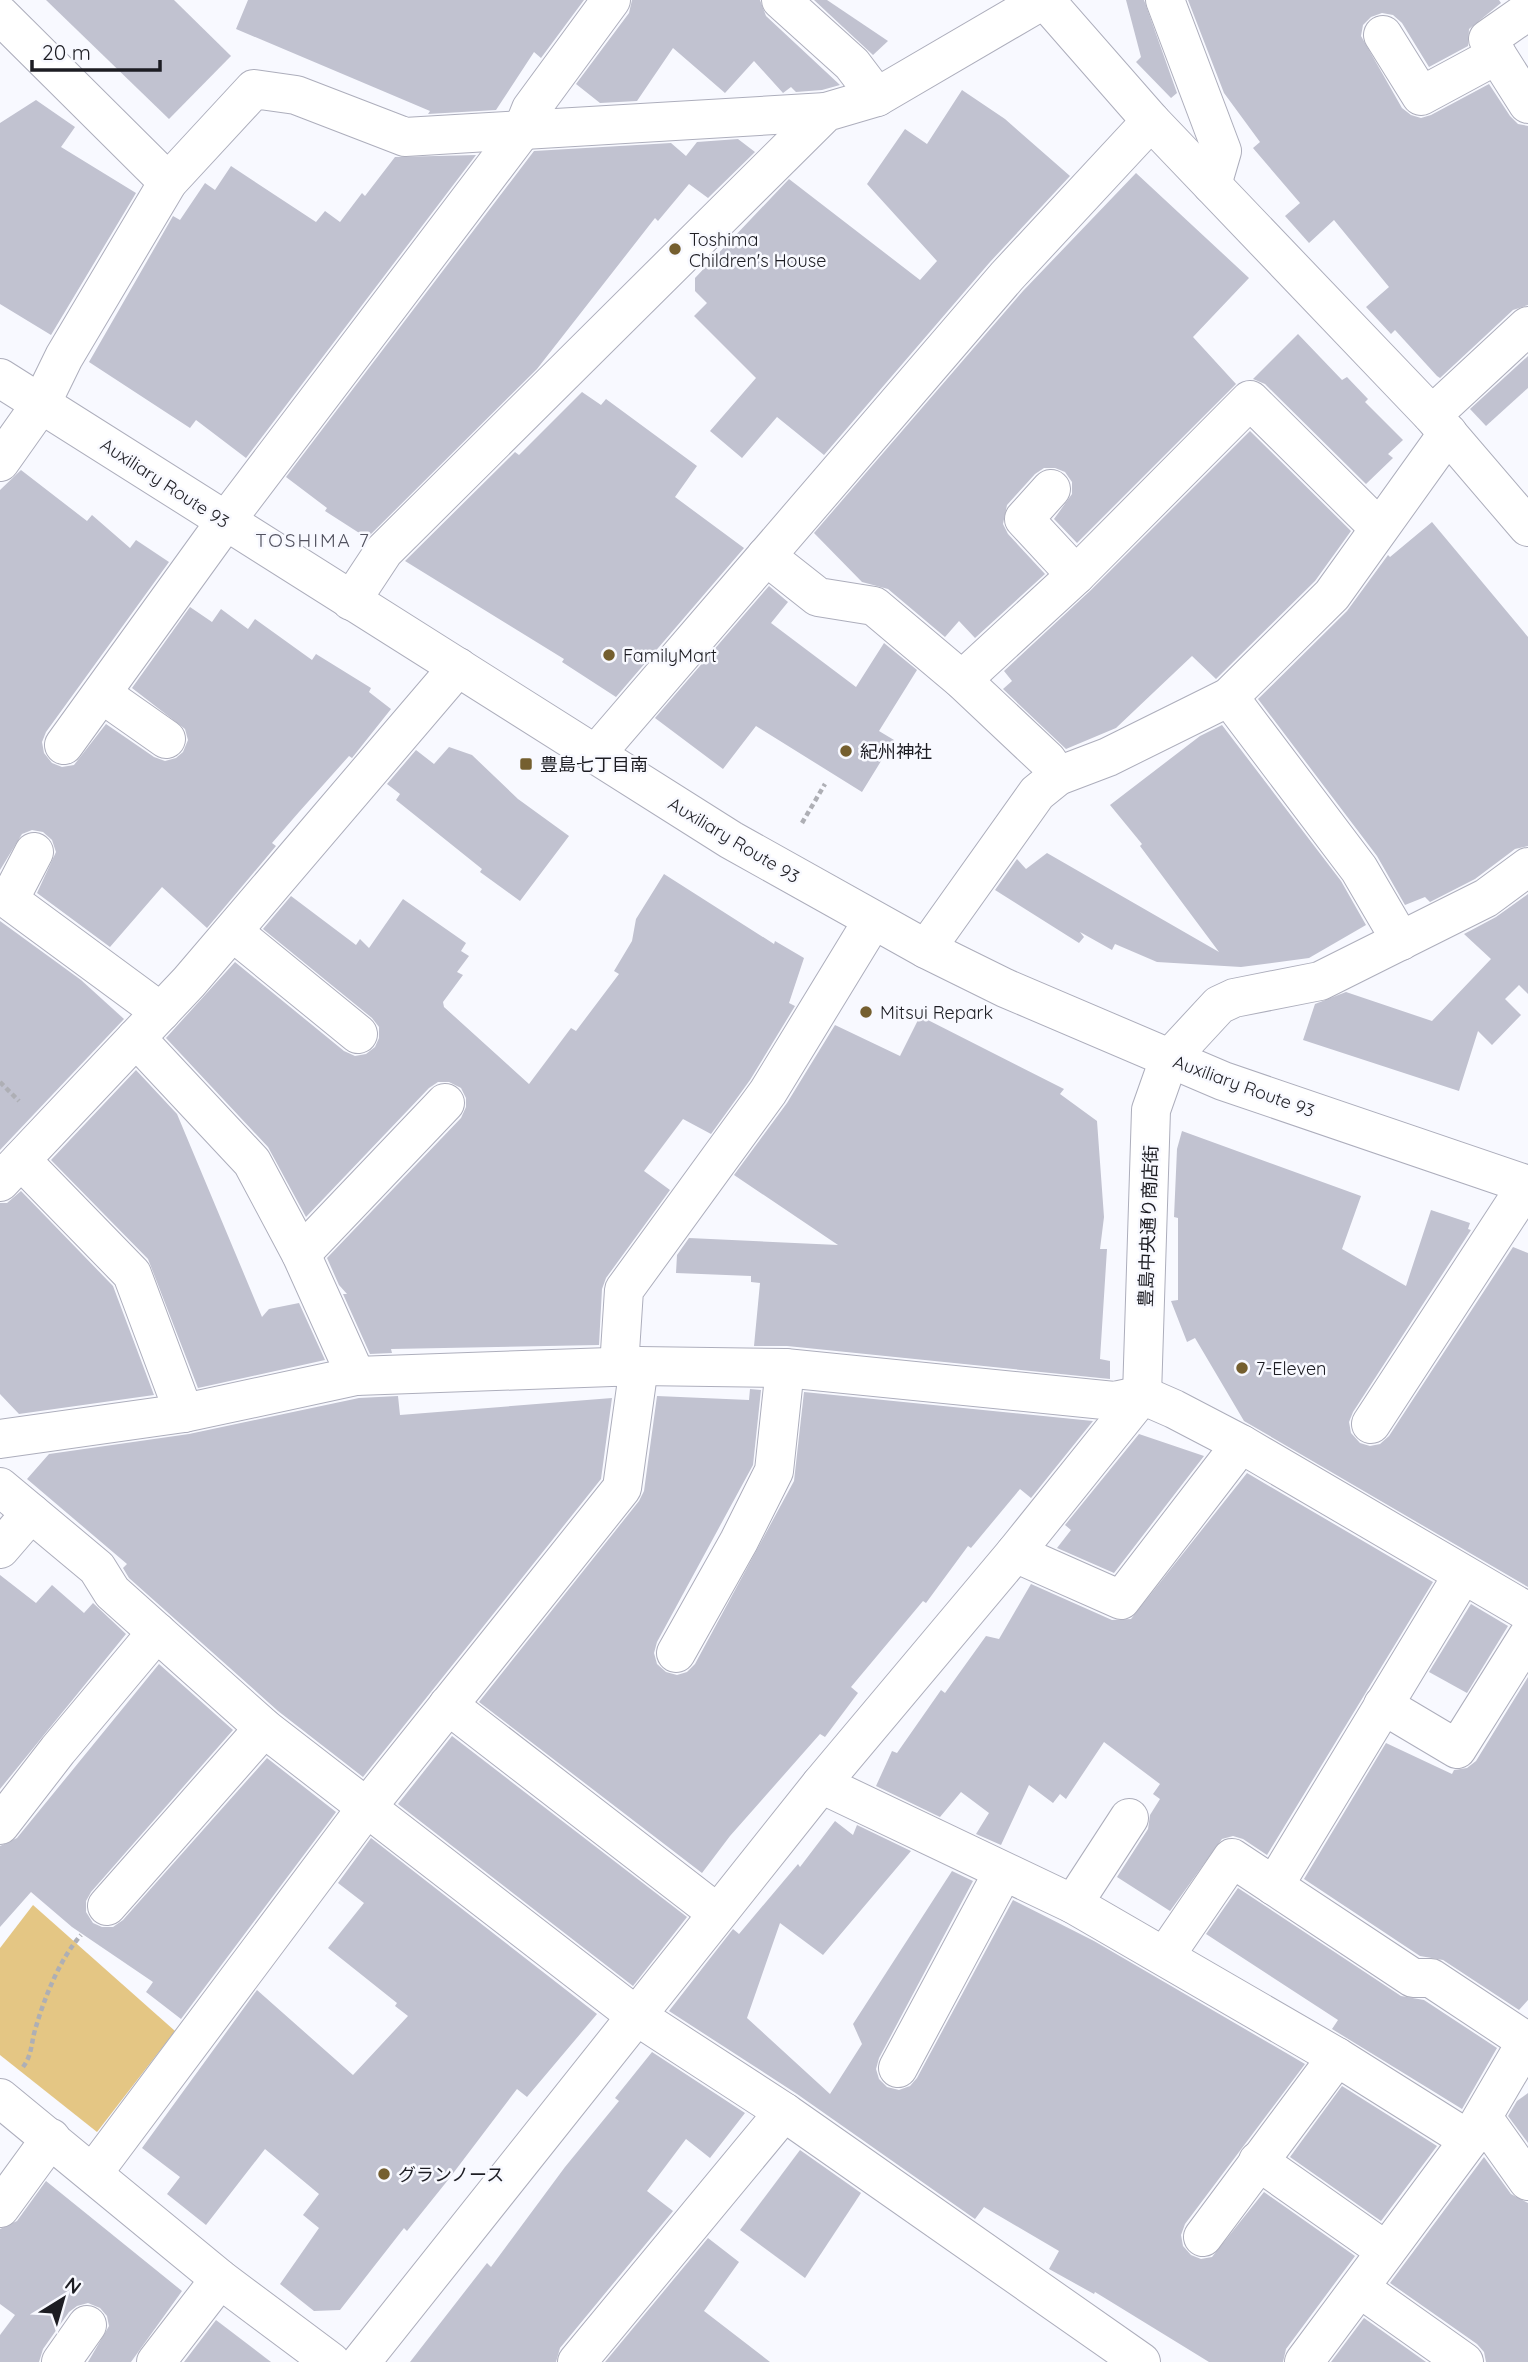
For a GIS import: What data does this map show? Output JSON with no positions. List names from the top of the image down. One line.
{"streets":{"street":["Auxiliary Route 93","豊島中央通り商店街"]},"crossings":[["Auxiliary Route 93","豊島中央通り商店街"]],"districts":["TOSHIMA 7"],"places":{"other":["Toshima Children's House","FamilyMart","紀州神社","Mitsui Repark","7-Eleven","グランノース"],"transit":["豊島七丁目南"]},"scale_bar":"20 m","north":"top right"}
